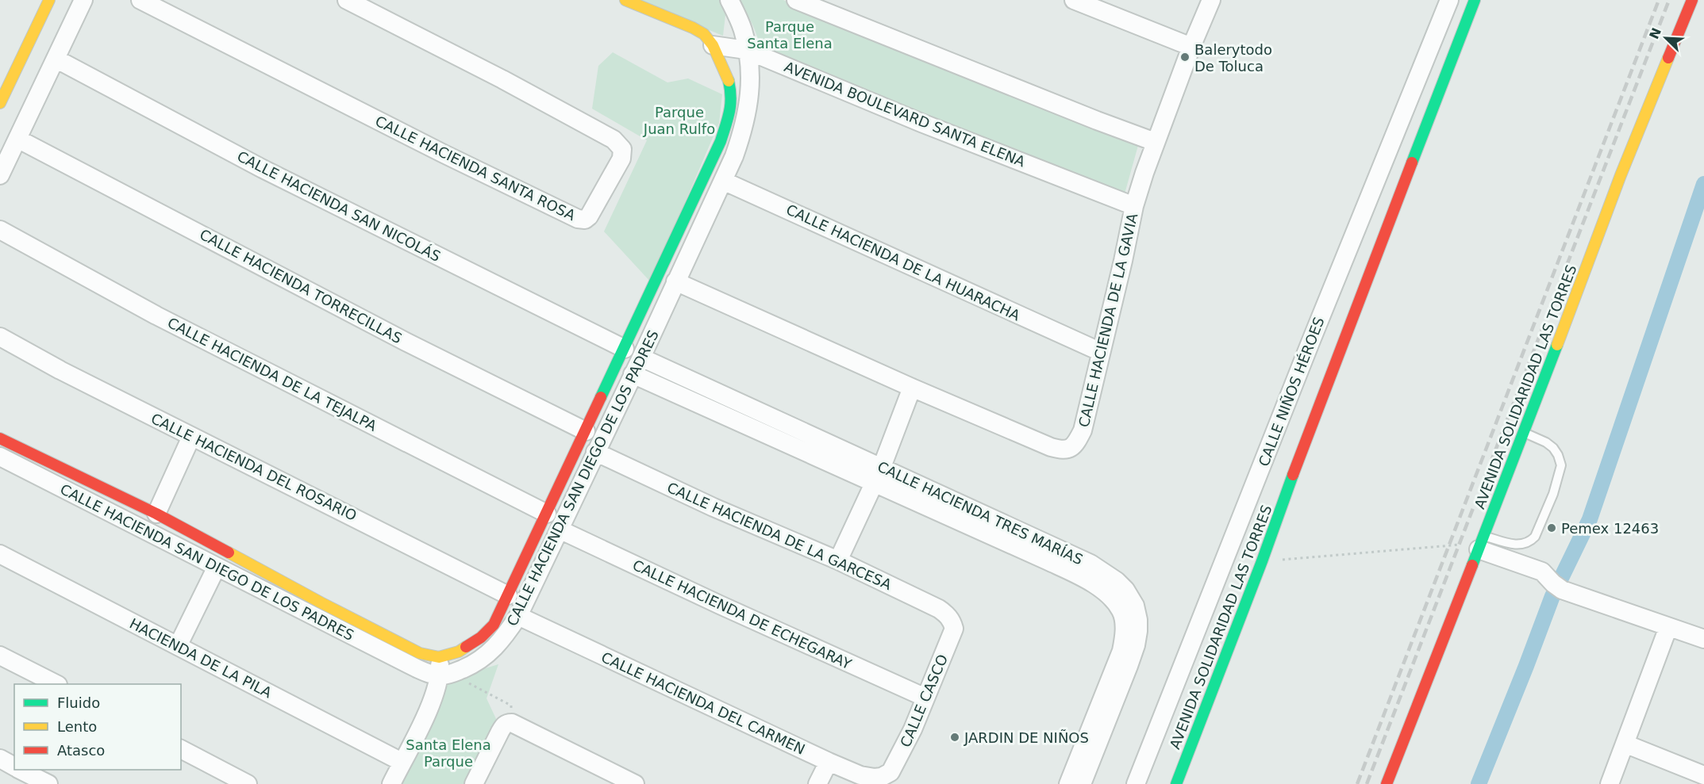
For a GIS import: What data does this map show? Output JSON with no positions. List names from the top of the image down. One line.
{"streets":{"main road":["AVENIDA SOLIDARIDAD LAS TORRES","CALLE HACIENDA SAN DIEGO DE LOS PADRES"],"street":["AVENIDA BOULEVARD SANTA ELENA","CALLE HACIENDA SANTA ROSA","CALLE HACIENDA SAN NICOLÁS","CALLE HACIENDA DE LA HUARACHA","CALLE HACIENDA TORRECILLAS","CALLE HACIENDA DE LA GAVIA","CALLE HACIENDA DE LA TEJALPA","CALLE NIÑOS HÉROES","CALLE HACIENDA DEL ROSARIO","CALLE HACIENDA TRES MARÍAS","CALLE HACIENDA DE LA GARCESA","CALLE HACIENDA DE ECHEGARAY","HACIENDA DE LA PILA","CALLE CASCO","CALLE HACIENDA DEL CARMEN"]},"crossings":[["AVENIDA BOULEVARD SANTA ELENA","CALLE HACIENDA DE LA GAVIA"],["AVENIDA BOULEVARD SANTA ELENA","CALLE HACIENDA SAN DIEGO DE LOS PADRES"],["CALLE HACIENDA SAN NICOLÁS","CALLE HACIENDA SAN DIEGO DE LOS PADRES"],["CALLE HACIENDA DE LA HUARACHA","CALLE HACIENDA DE LA GAVIA"],["CALLE HACIENDA DE LA HUARACHA","CALLE HACIENDA SAN DIEGO DE LOS PADRES"],["CALLE HACIENDA TORRECILLAS","CALLE HACIENDA SAN DIEGO DE LOS PADRES"],["CALLE HACIENDA DE LA GAVIA","CALLE HACIENDA SAN DIEGO DE LOS PADRES"],["CALLE HACIENDA DE LA TEJALPA","CALLE HACIENDA SAN DIEGO DE LOS PADRES"],["CALLE HACIENDA DEL ROSARIO","CALLE HACIENDA SAN DIEGO DE LOS PADRES"],["CALLE HACIENDA SAN DIEGO DE LOS PADRES","CALLE HACIENDA TRES MARÍAS"],["CALLE HACIENDA SAN DIEGO DE LOS PADRES","CALLE HACIENDA DE LA GARCESA"],["CALLE HACIENDA SAN DIEGO DE LOS PADRES","CALLE HACIENDA DE ECHEGARAY"],["CALLE HACIENDA SAN DIEGO DE LOS PADRES","CALLE HACIENDA DEL CARMEN"],["CALLE HACIENDA DE LA GARCESA","CALLE CASCO"],["CALLE HACIENDA DE ECHEGARAY","CALLE CASCO"],["CALLE CASCO","CALLE HACIENDA DEL CARMEN"]],"parks":["Parque Santa Elena","Parque Juan Rulfo","Santa Elena Parque"],"places":["Balerytodo De Toluca","Pemex 12463","JARDIN DE NIÑOS"],"legend":["Fluido","Lento","Atasco"],"north":"top left"}
